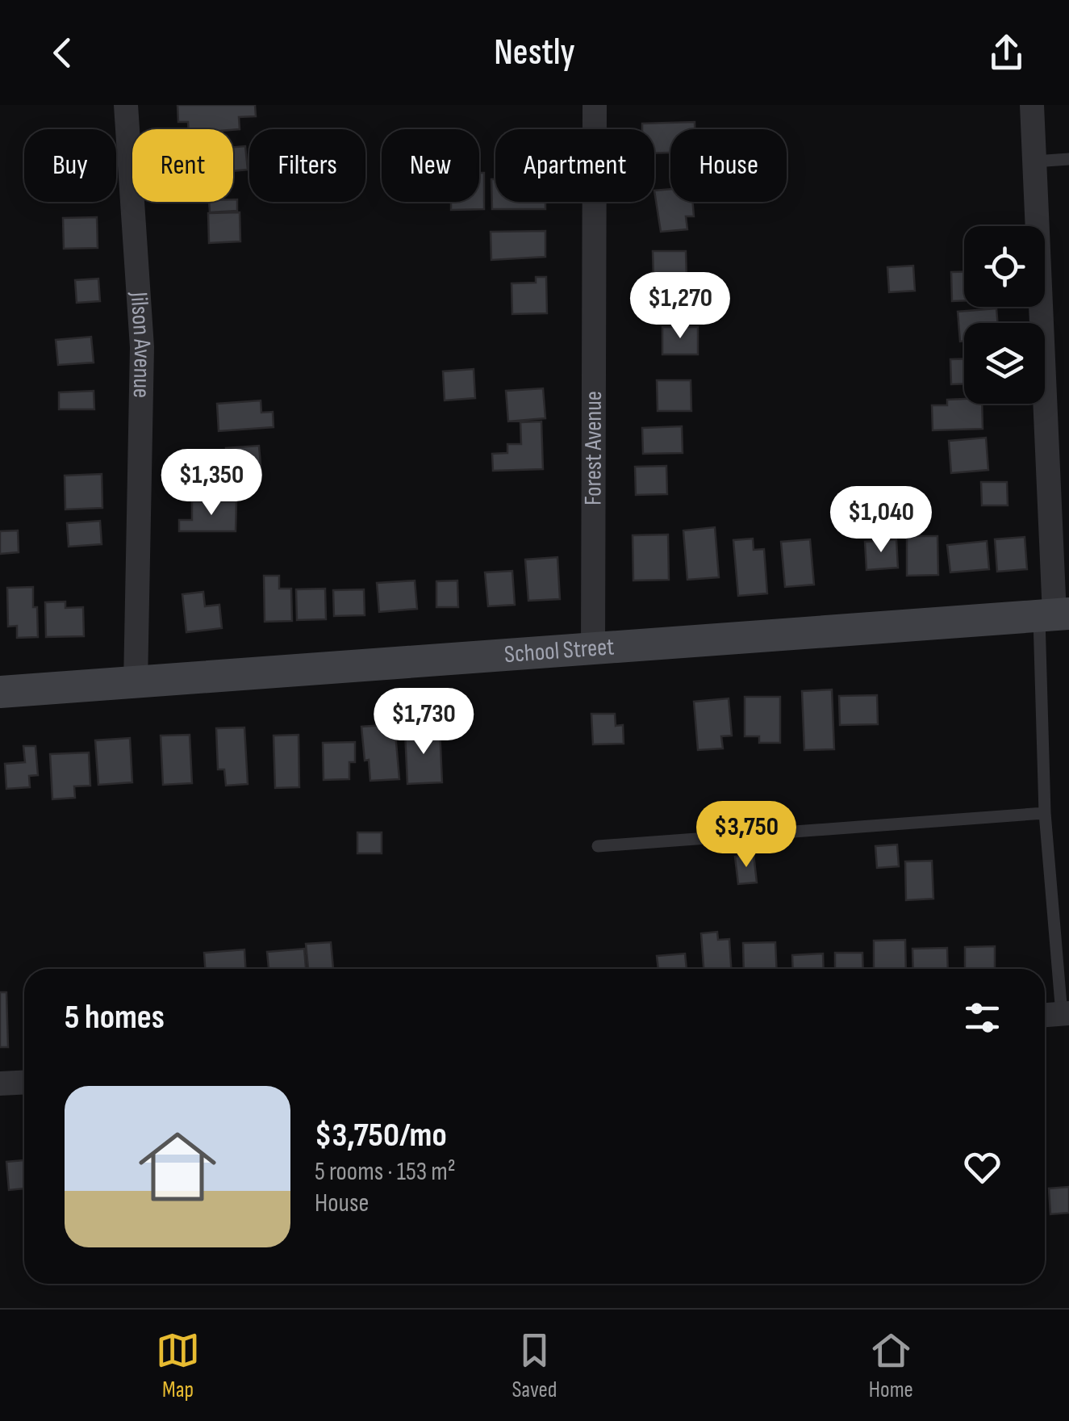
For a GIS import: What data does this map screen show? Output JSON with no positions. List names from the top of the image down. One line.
{"streets":{"main road":["School Street"],"street":["Jilson Avenue","Forest Avenue"]},"crossings":[["Jilson Avenue","School Street"],["Forest Avenue","School Street"]],"page":{"header":"Nestly","chip":["Buy","Rent","Filters","New","Apartment","House"],"price":["$1,270","$1,350","$1,040","$1,730","$3,750"],"heading":"5 homes","list":[{"name":"$3,750/mo","note":"5 rooms · 153 m² · House"}],"tabs":["Map","Saved","Home"]}}
